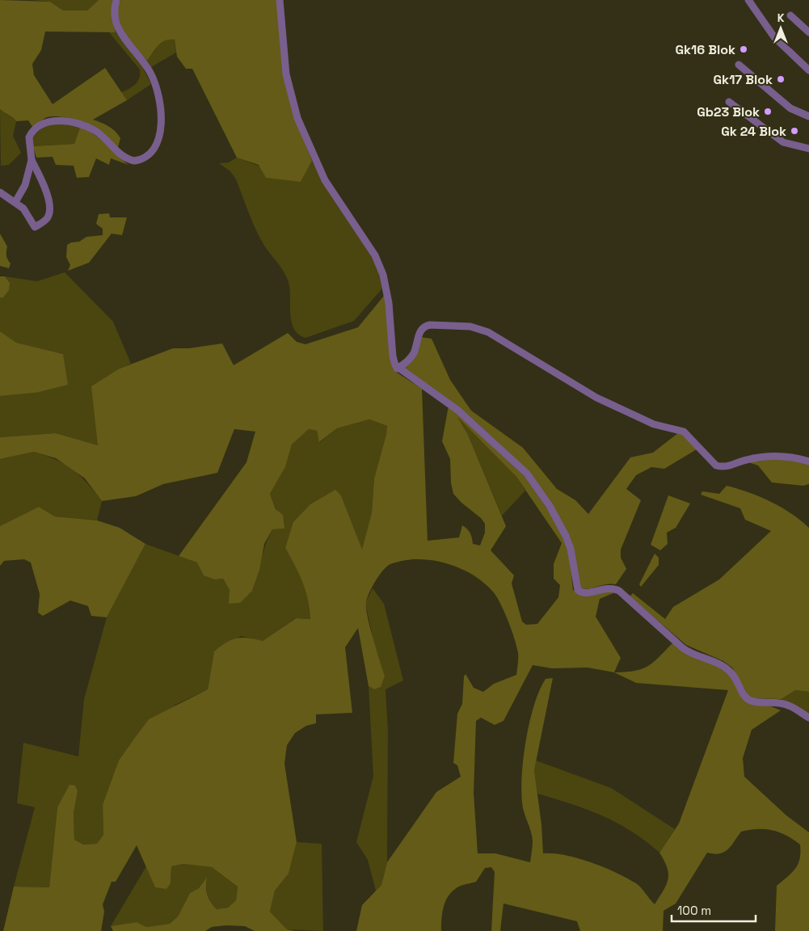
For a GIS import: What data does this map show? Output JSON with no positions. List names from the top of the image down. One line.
{"places":["Gk16 Blok","Gk17 Blok","Gb23 Blok","Gk 24 Blok"],"scale_bar":"100 m","north":"top"}
